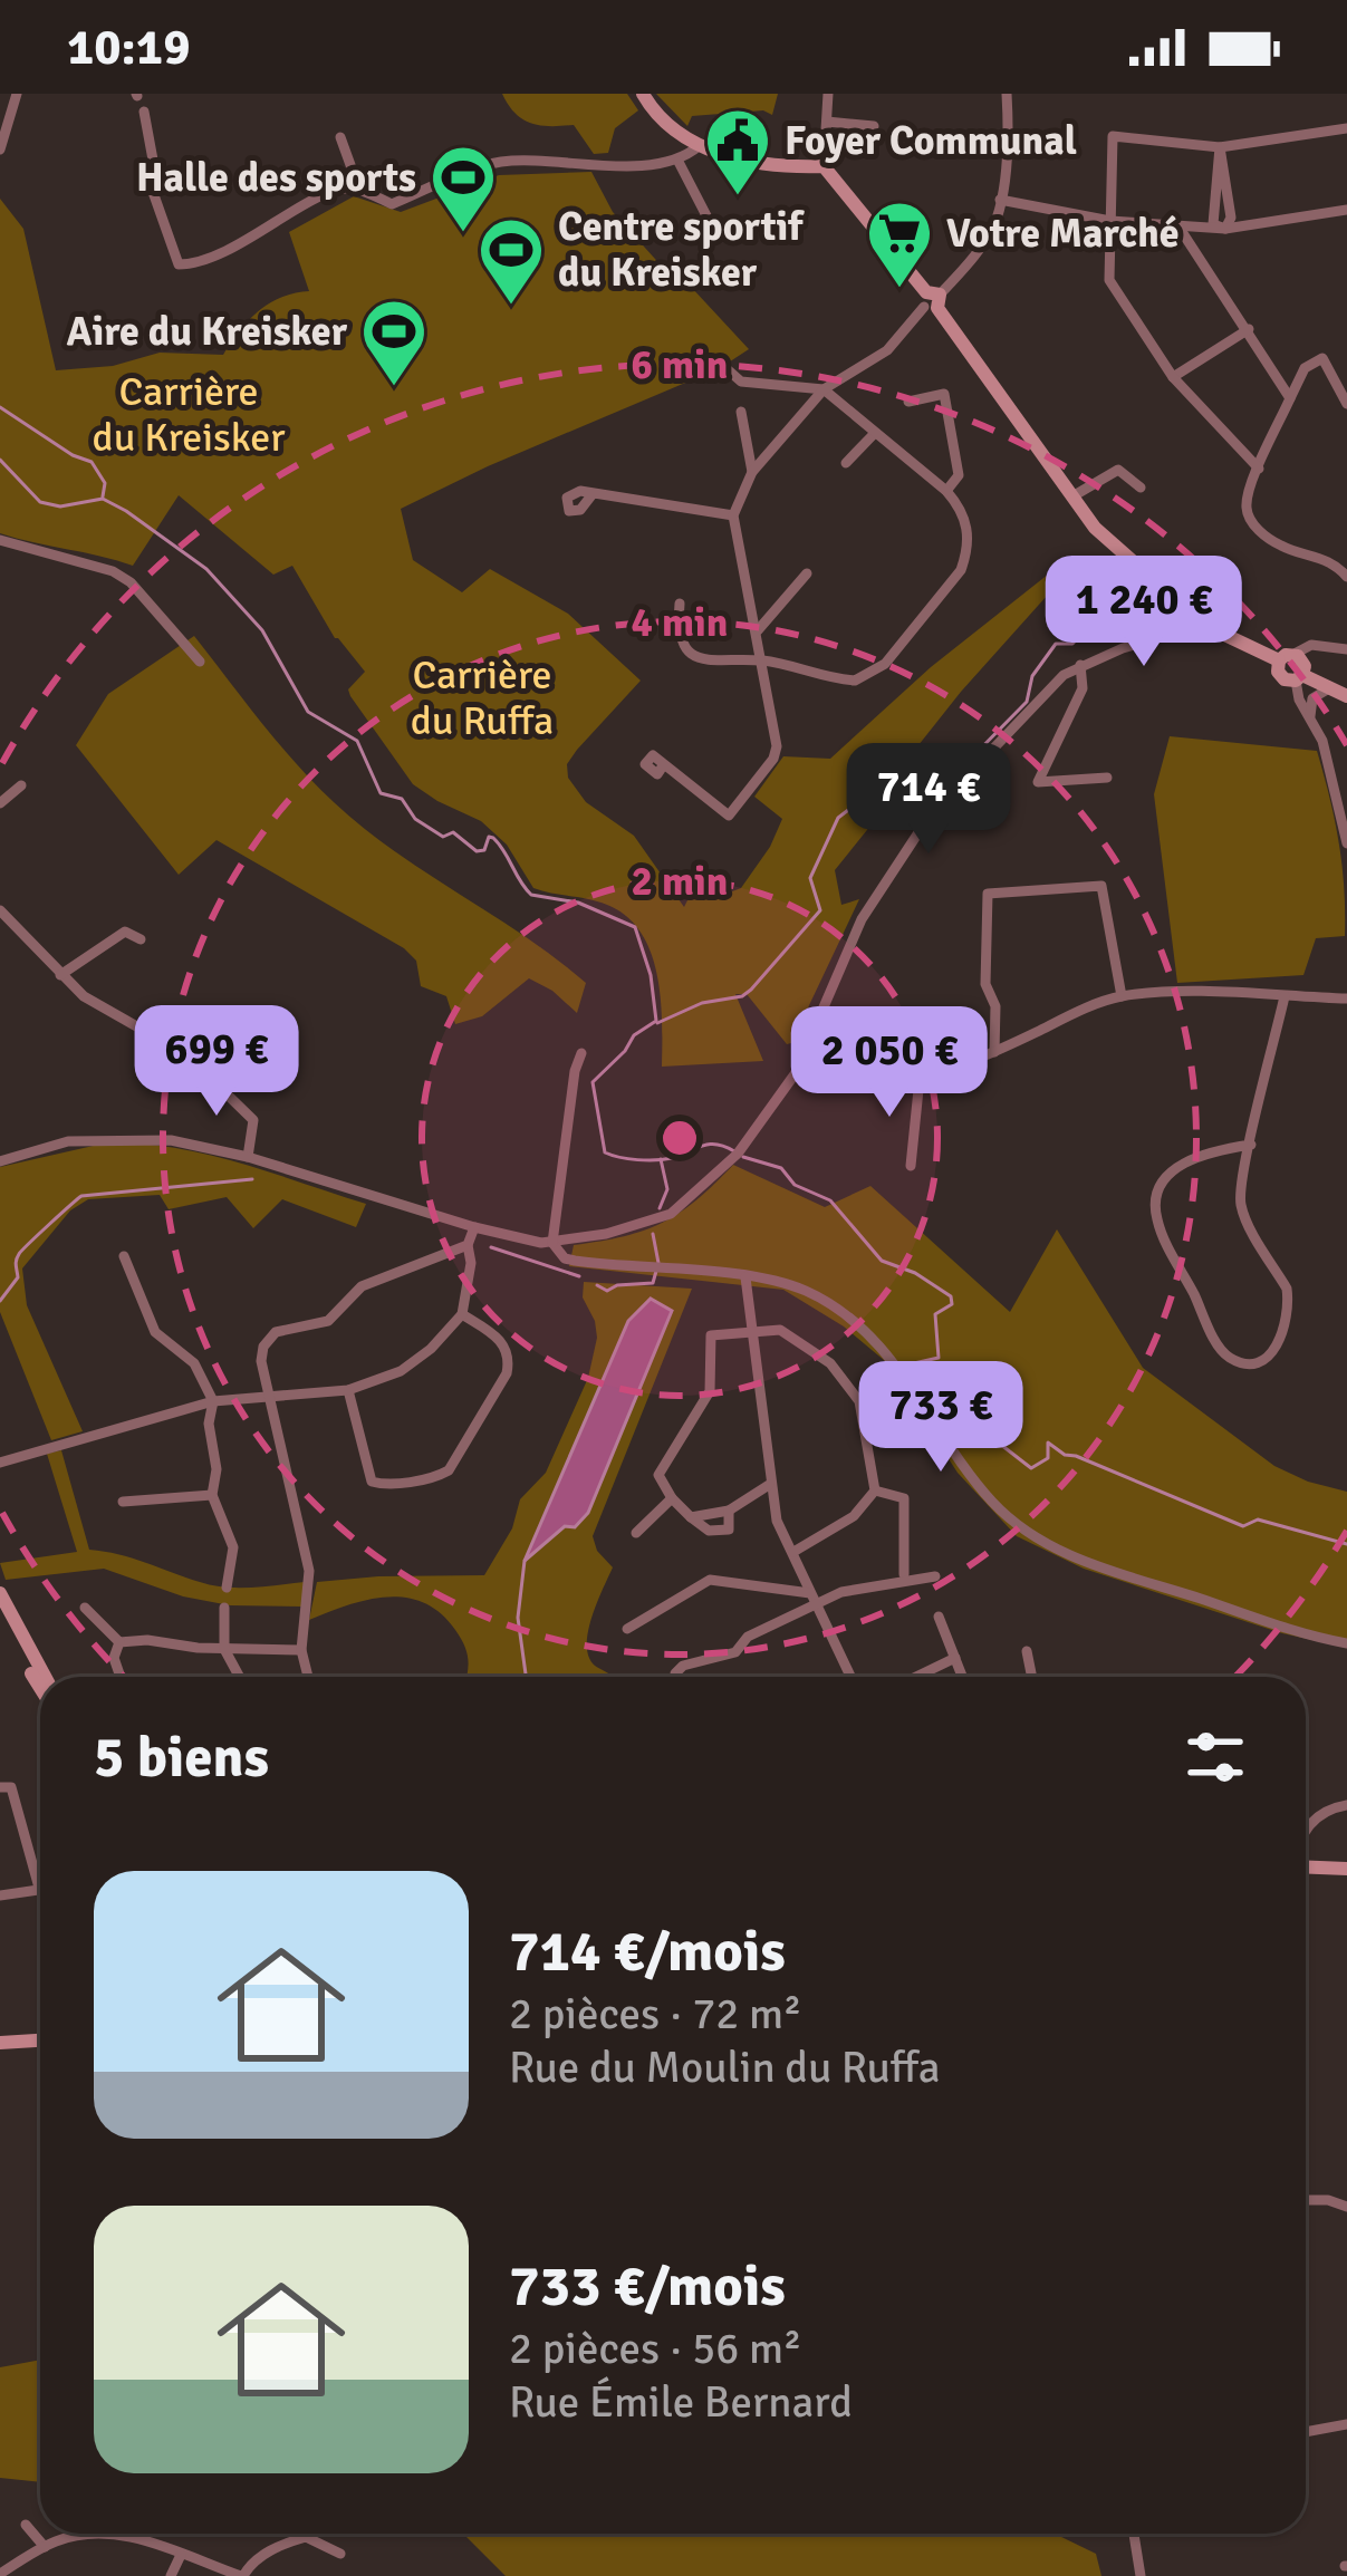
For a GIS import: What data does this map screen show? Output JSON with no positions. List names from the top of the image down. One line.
{"parks":["Carrière du Kreisker","Carrière du Ruffa"],"places":{"public building":["Foyer Communal"],"sports":["Halle des sports","Centre sportif du Kreisker","Aire du Kreisker"],"supermarket":["Votre Marché"]},"page":{"status":"10:19","price":["1 240 €","714 €","699 €","2 050 €","733 €"],"heading":"5 biens","list":[{"name":"714 €/mois","note":"2 pièces · 72 m² · Rue du Moulin du Ruffa"},{"name":"733 €/mois","note":"2 pièces · 56 m² · Rue Émile Bernard"}]},"rings":["6 min","4 min","2 min"]}
